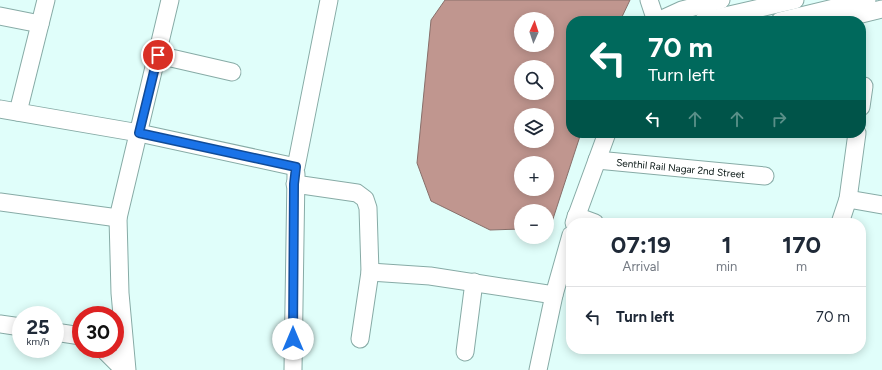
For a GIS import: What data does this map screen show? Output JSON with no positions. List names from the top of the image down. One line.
{"streets":{"street":["Senthil Rail Nagar 2nd Street"]},"north":"top","page":{"map_buttons":["+","−"],"turn":["70 m","Turn left"],"eta":["07:19","Arrival","1","min","170","m"],"list":[{"name":"Turn left","value":"70 m"}],"speed":"25 km/h","limit":"30"}}
